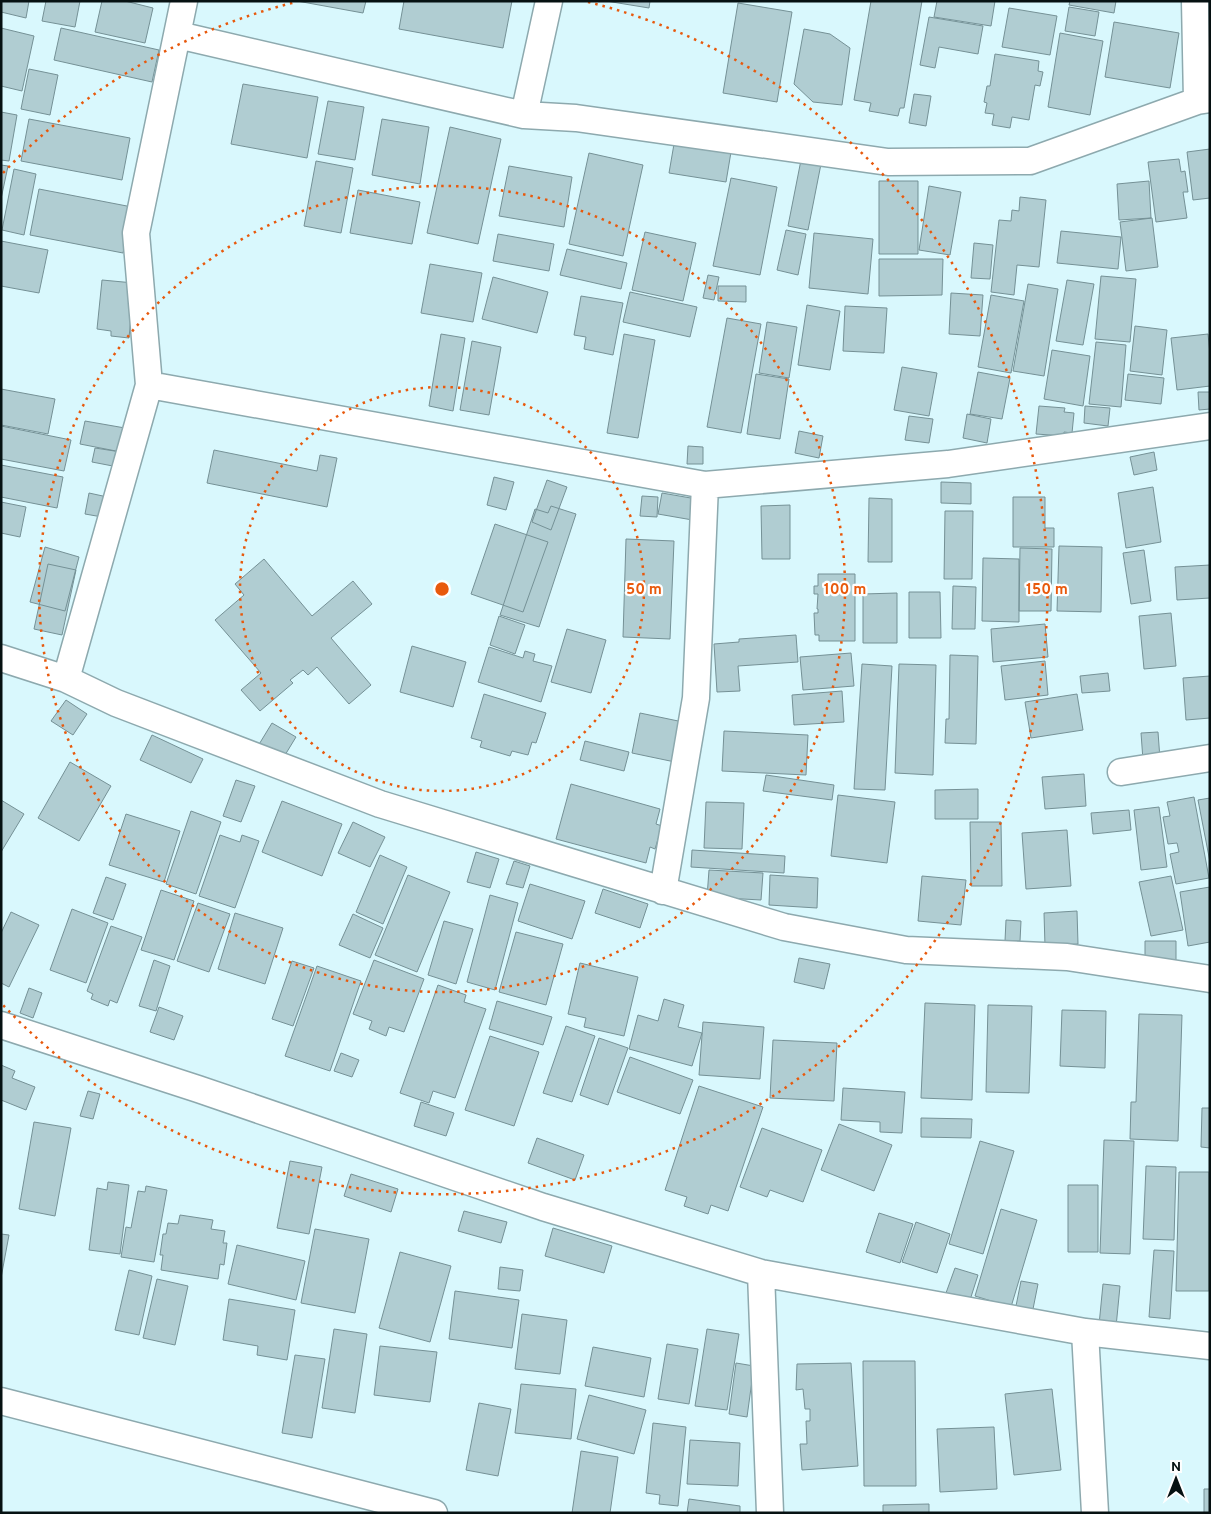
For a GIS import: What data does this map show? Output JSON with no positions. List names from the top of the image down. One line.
{"north":"top","rings":["50 m","100 m","150 m"]}
